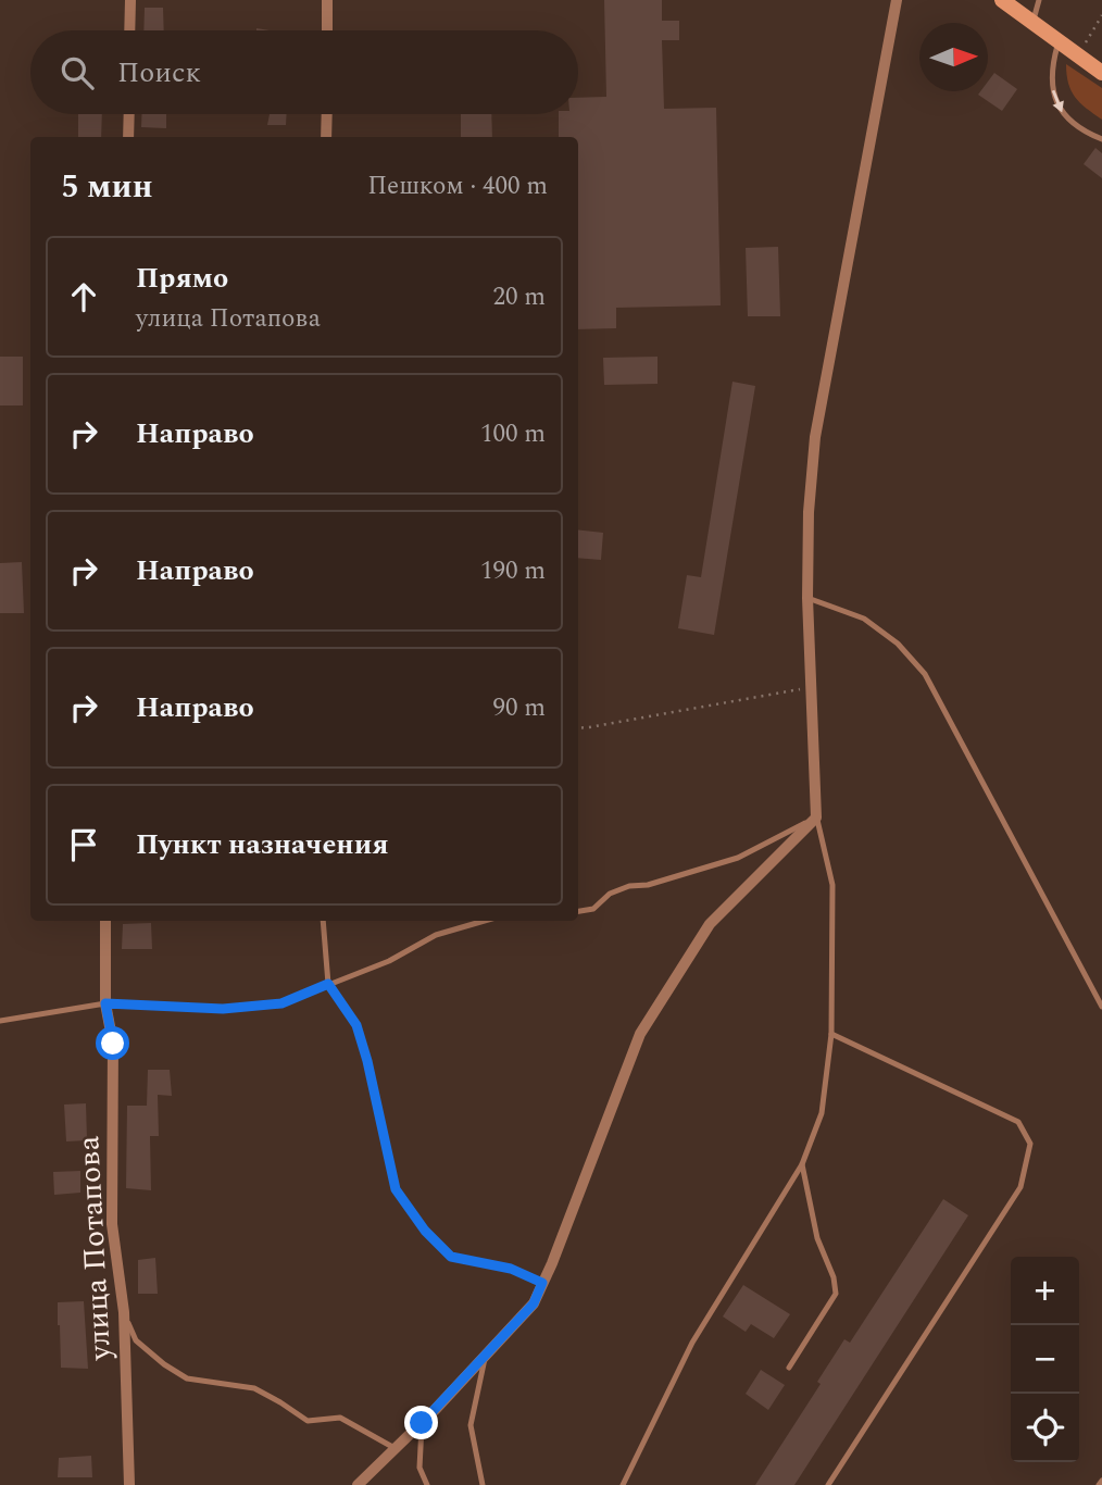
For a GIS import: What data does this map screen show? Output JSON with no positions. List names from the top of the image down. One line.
{"streets":{"street":["улица Потапова"]},"north":"right","page":{"search":"Поиск","heading":["5 мин","Пешком · 400 m"],"list":[["Прямо","улица Потапова","20 m"],["Направо","100 m"],["Направо","190 m"],["Направо","90 m"],"Пункт назначения"],"map_buttons":["+","−"]}}
